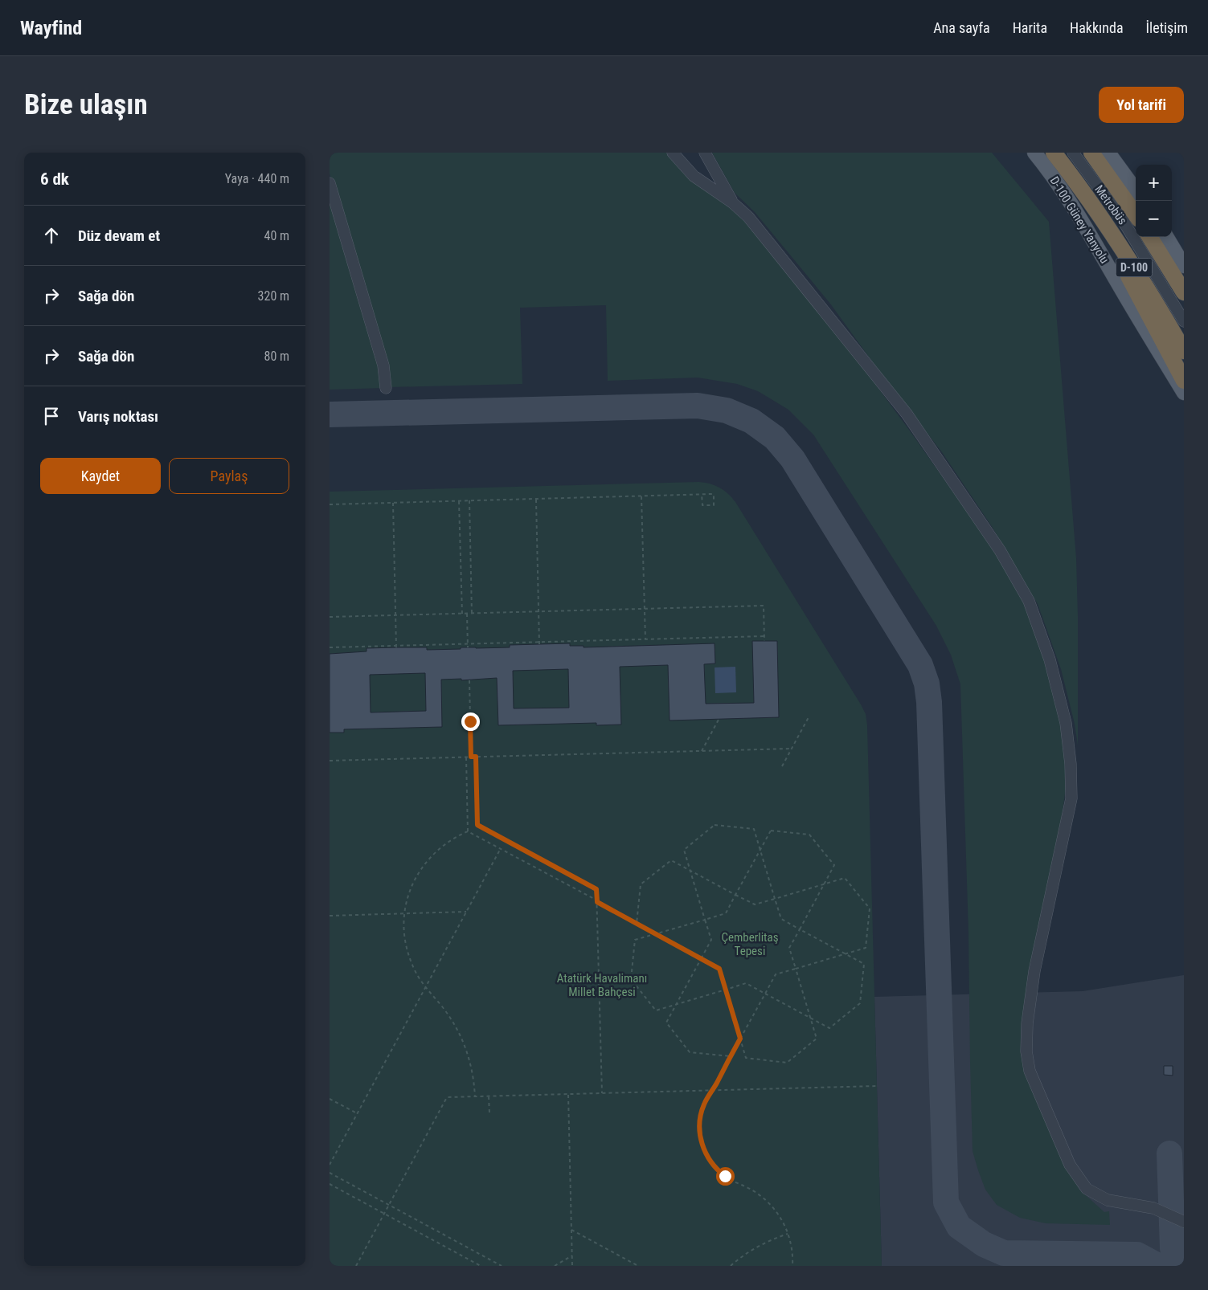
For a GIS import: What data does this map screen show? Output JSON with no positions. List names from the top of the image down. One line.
{"streets":{"highway":["D-100"],"main road":["D-100 Güney Yanyolu"],"lane":["Metrobüs"]},"parks":["Çemberlitaş Tepesi","Atatürk Havalimanı Millet Bahçesi"],"page":{"header":"Wayfind","nav":["Ana sayfa","Harita","Hakkında","İletişim"],"buttons":["Yol tarifi",["Kaydet","Paylaş"]],"title":"Bize ulaşın","heading":["6 dk","Yaya · 440 m"],"map_buttons":["+","−"],"list":[["Düz devam et","40 m"],["Sağa dön","320 m"],["Sağa dön","80 m"],"Varış noktası"]}}
